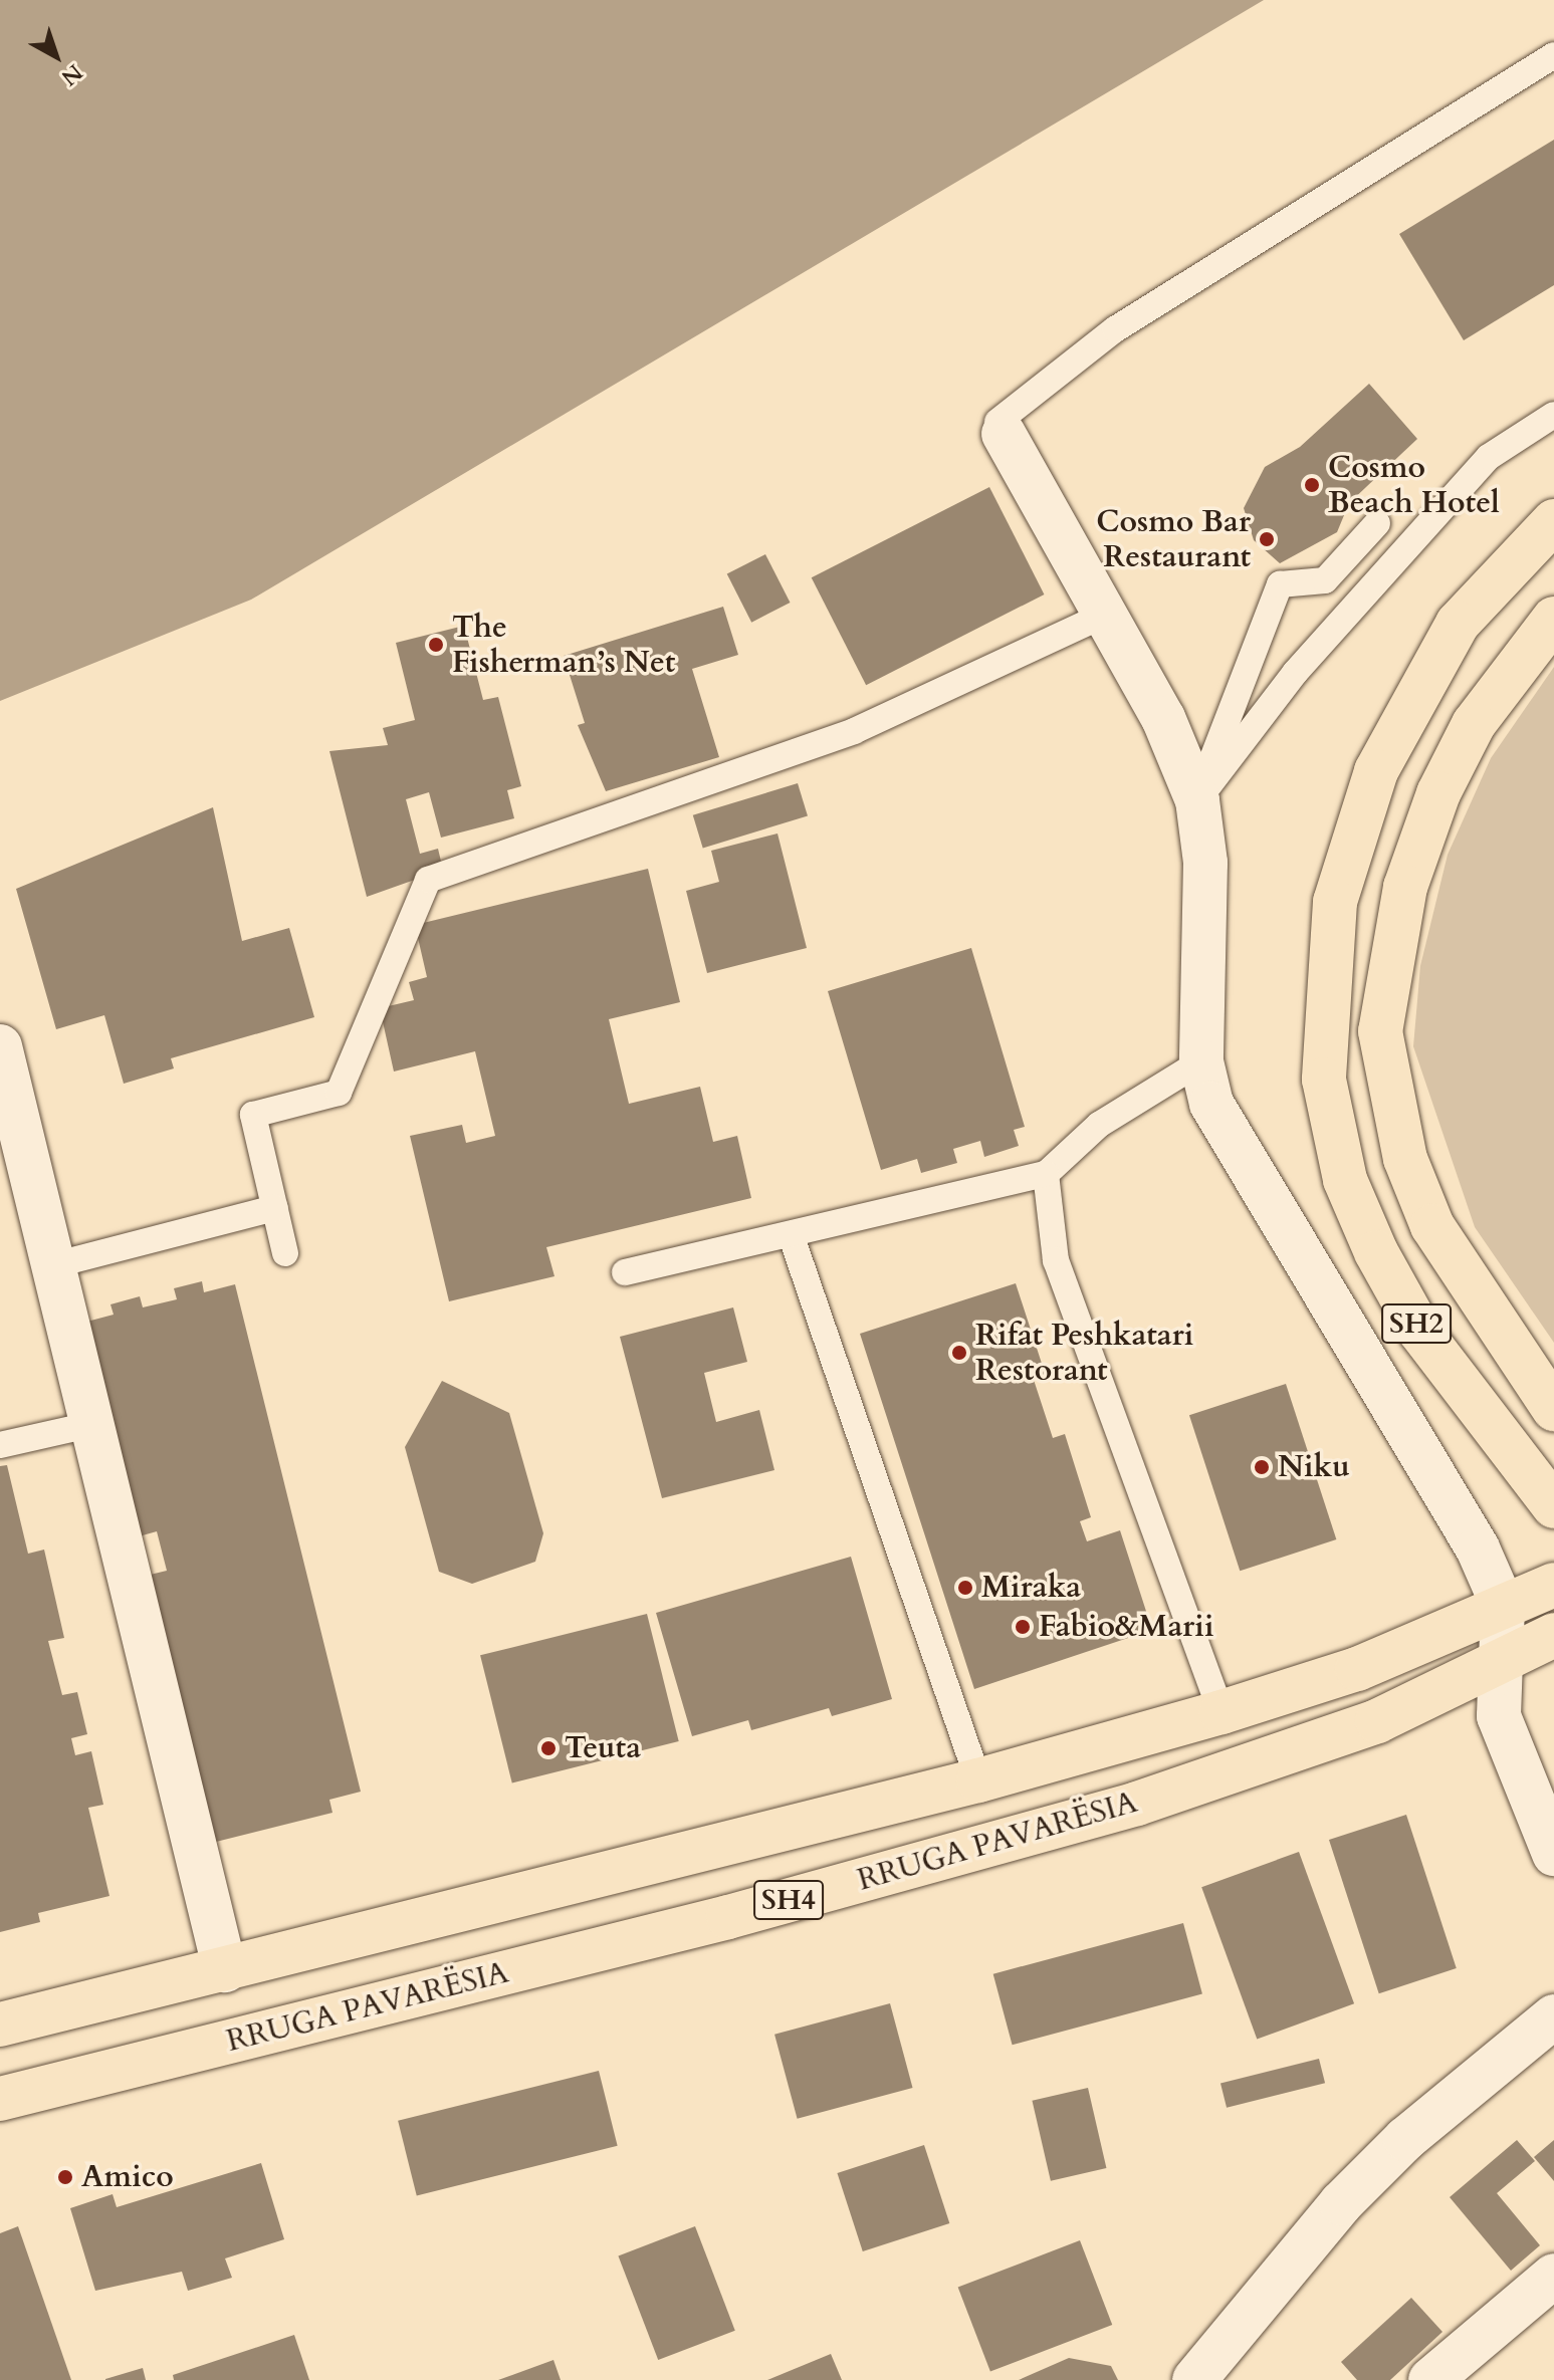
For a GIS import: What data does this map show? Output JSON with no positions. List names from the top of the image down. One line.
{"streets":{"main road":["SH2","RRUGA PAVARËSIA","SH4"]},"places":["Cosmo Beach Hotel","Cosmo Bar Restaurant","The Fisherman’s Net","Rifat Peshkatari Restorant","Niku","Miraka","Fabio&Marii","Teuta","Amico"],"north":"bottom right"}
